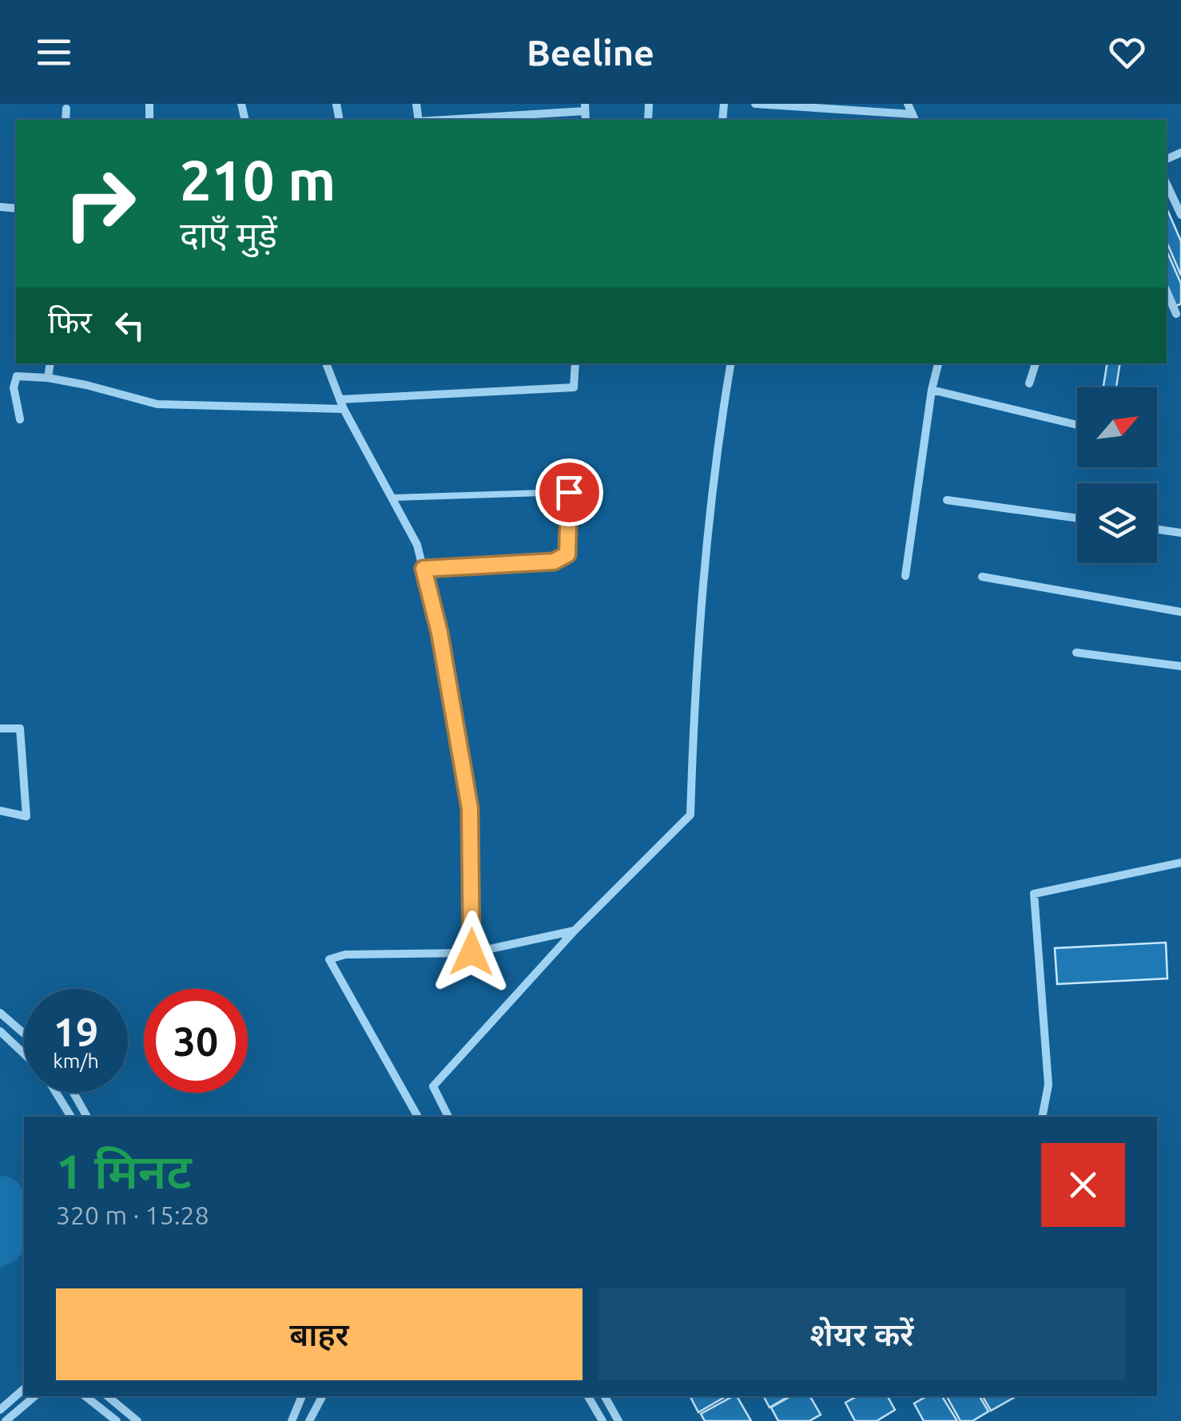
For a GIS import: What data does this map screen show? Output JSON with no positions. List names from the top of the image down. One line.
{"north":"top right","page":{"header":"Beeline","turn":["210 m","दाएँ मुड़ें"],"then":"फिर","speed":"19 km/h","limit":"30","heading":["1 मिनट","320 m · 15:28"],"buttons":["बाहर","शेयर करें"]}}
